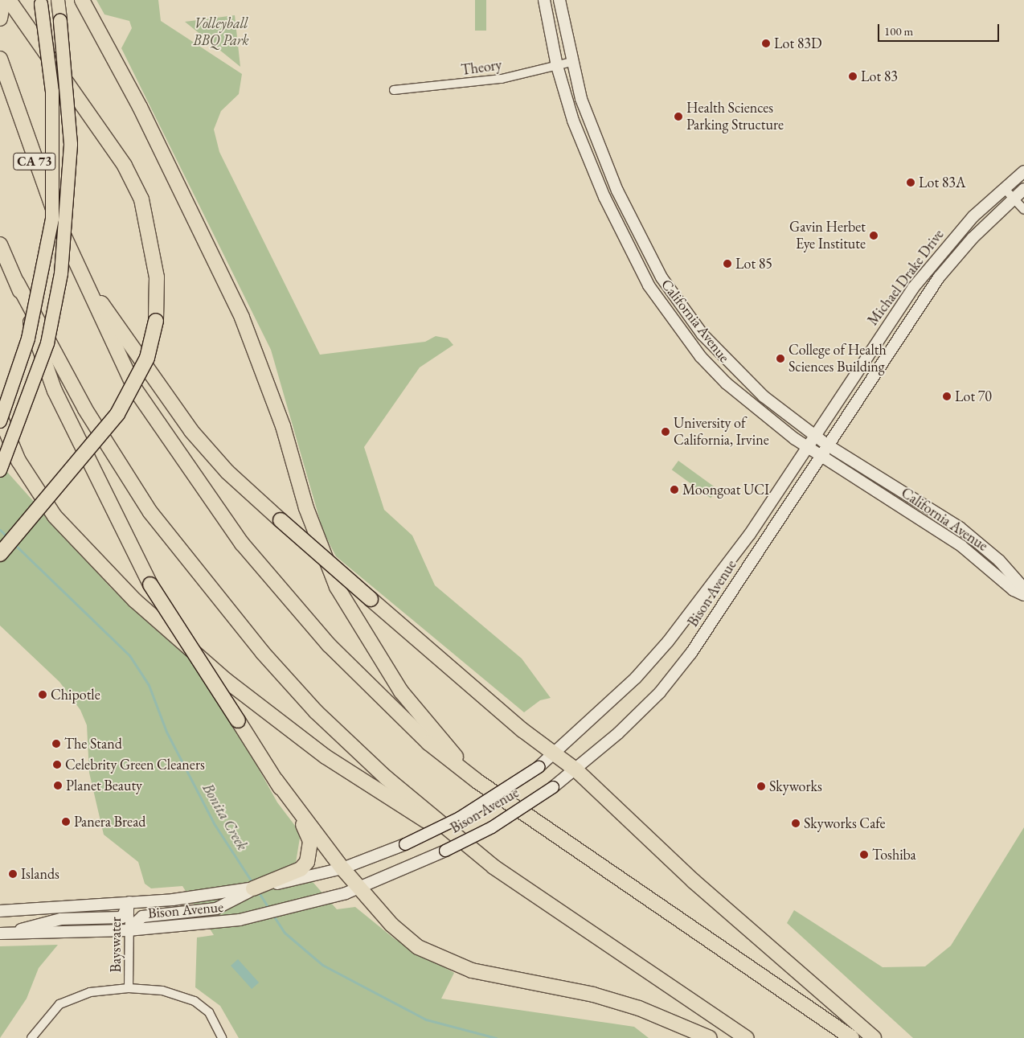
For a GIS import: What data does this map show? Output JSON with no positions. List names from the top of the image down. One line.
{"streets":{"highway":["CA 73"],"main road":["Michael Drake Drive","California Avenue","Bison Avenue"],"street":["Theory","Bayswater"]},"crossings":[["Theory","California Avenue"],["Michael Drake Drive","California Avenue"],["Michael Drake Drive","Bison Avenue"],["California Avenue","Bison Avenue"],["Bison Avenue","Bayswater"]],"water":["Bonita Creek"],"parks":["Volleyball BBQ Park"],"places":["Lot 83D","Lot 83","Health Sciences Parking Structure","Lot 83A","Gavin Herbet Eye Institute","Lot 85","College of Health Sciences Building","Lot 70","University of California, Irvine","Moongoat UCI","Chipotle","The Stand","Celebrity Green Cleaners","Planet Beauty","Skyworks","Panera Bread","Skyworks Cafe","Toshiba","Islands"],"scale_bar":"100 m"}
